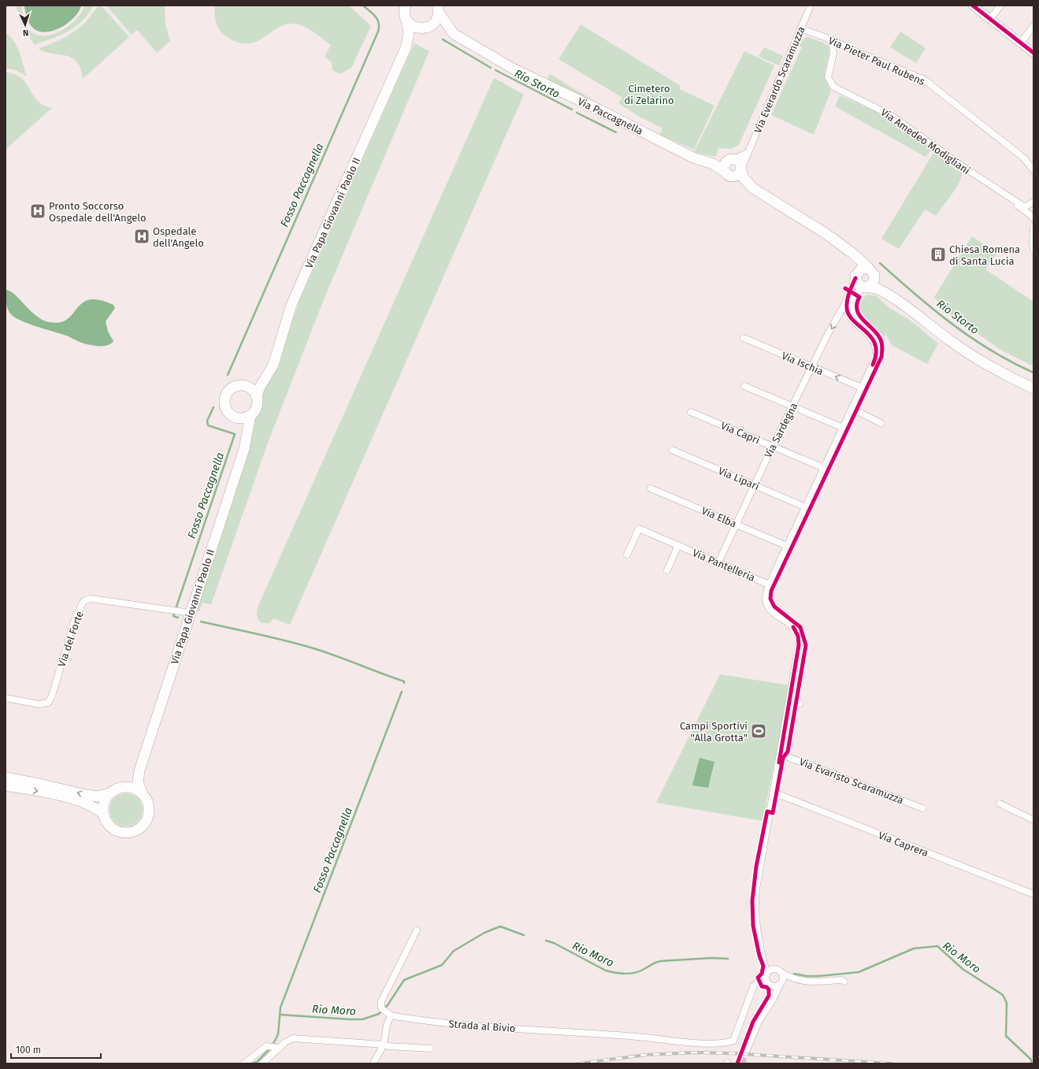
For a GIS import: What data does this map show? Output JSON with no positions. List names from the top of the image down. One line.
{"streets":{"main road":["Via Paccagnella","Via Papa Giovanni Paolo II"],"street":["Via Pieter Paul Rubens","Via Everardo Scaramuzza","Via Amedeo Modigliani","Via Ischia","Via Sardegna","Via Capri","Via Lipari","Via Elba","Via Pantelleria","Via del Forte","Via Evaristo Scaramuzza","Via Caprera","Strada al Bivio"]},"crossings":[["Via Pieter Paul Rubens","Via Everardo Scaramuzza"],["Via Everardo Scaramuzza","Via Paccagnella"],["Via Paccagnella","Via Papa Giovanni Paolo II"],["Via Papa Giovanni Paolo II","Via del Forte"],["Via Ischia","Via Sardegna"],["Via Sardegna","Via Capri"],["Via Sardegna","Via Lipari"],["Via Sardegna","Via Elba"],["Via Sardegna","Via Pantelleria"]],"water":["Rio Storto","Fosso Paccagnella","Rio Moro"],"parks":["Cimetero di Zelarino"],"places":{"hospital":["Pronto Soccorso Ospedale dell'Angelo","Ospedale dell'Angelo"],"building":["Chiesa Romena di Santa Lucia"],"sports":["Campi Sportivi \"Alla Grotta\""]},"scale_bar":"100 m","north":"bottom"}
